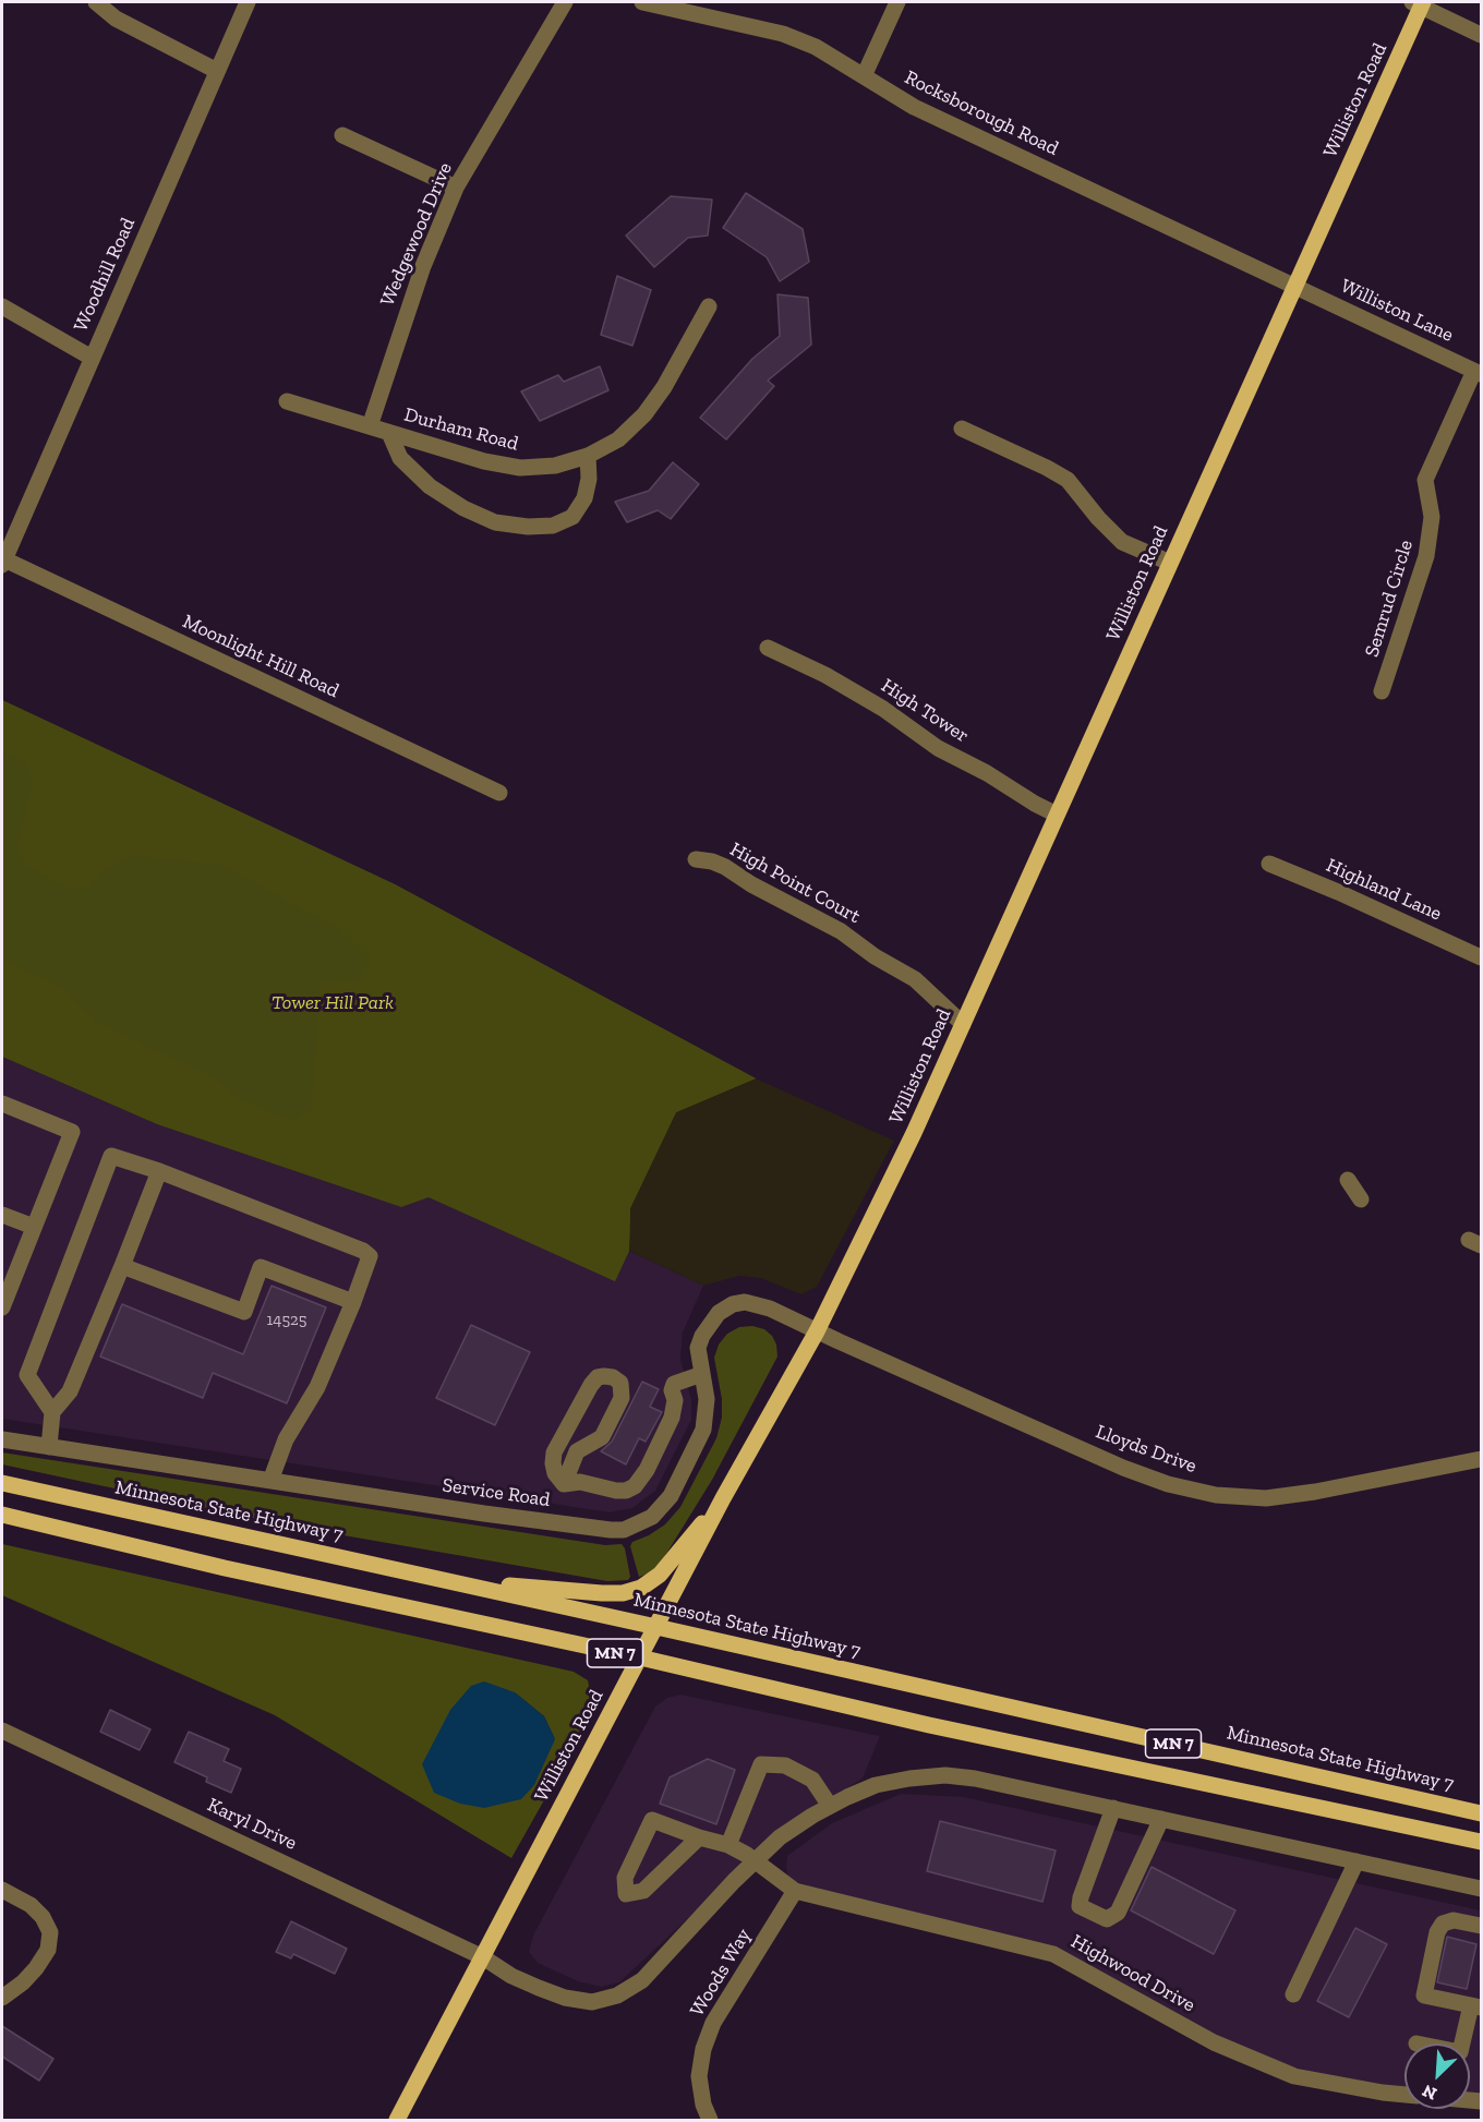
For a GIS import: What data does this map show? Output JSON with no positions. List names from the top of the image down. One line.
{"streets":{"main road":["Williston Road","Minnesota State Highway 7","MN 7"],"street":["Rocksborough Road","Wedgewood Drive","Woodhill Road","Williston Lane","Durham Road","Semrud Circle","Moonlight Hill Road","High Tower","High Point Court","Highland Lane","Lloyds Drive","Service Road","Karyl Drive","Woods Way","Highwood Drive"]},"crossings":[["Williston Road","Rocksborough Road"],["Williston Road","Williston Lane"],["Williston Road","High Tower"],["Williston Road","High Point Court"],["Williston Road","Lloyds Drive"],["Williston Road","Service Road"],["Williston Road","Minnesota State Highway 7"],["Williston Road","MN 7"],["Williston Road","Karyl Drive"],["Rocksborough Road","Williston Lane"],["Wedgewood Drive","Durham Road"],["Woodhill Road","Moonlight Hill Road"],["Williston Lane","Semrud Circle"],["Lloyds Drive","Service Road"],["Karyl Drive","Highwood Drive"],["Woods Way","Highwood Drive"]],"parks":["Tower Hill Park"],"house_numbers":["14525"],"north":"bottom left"}
